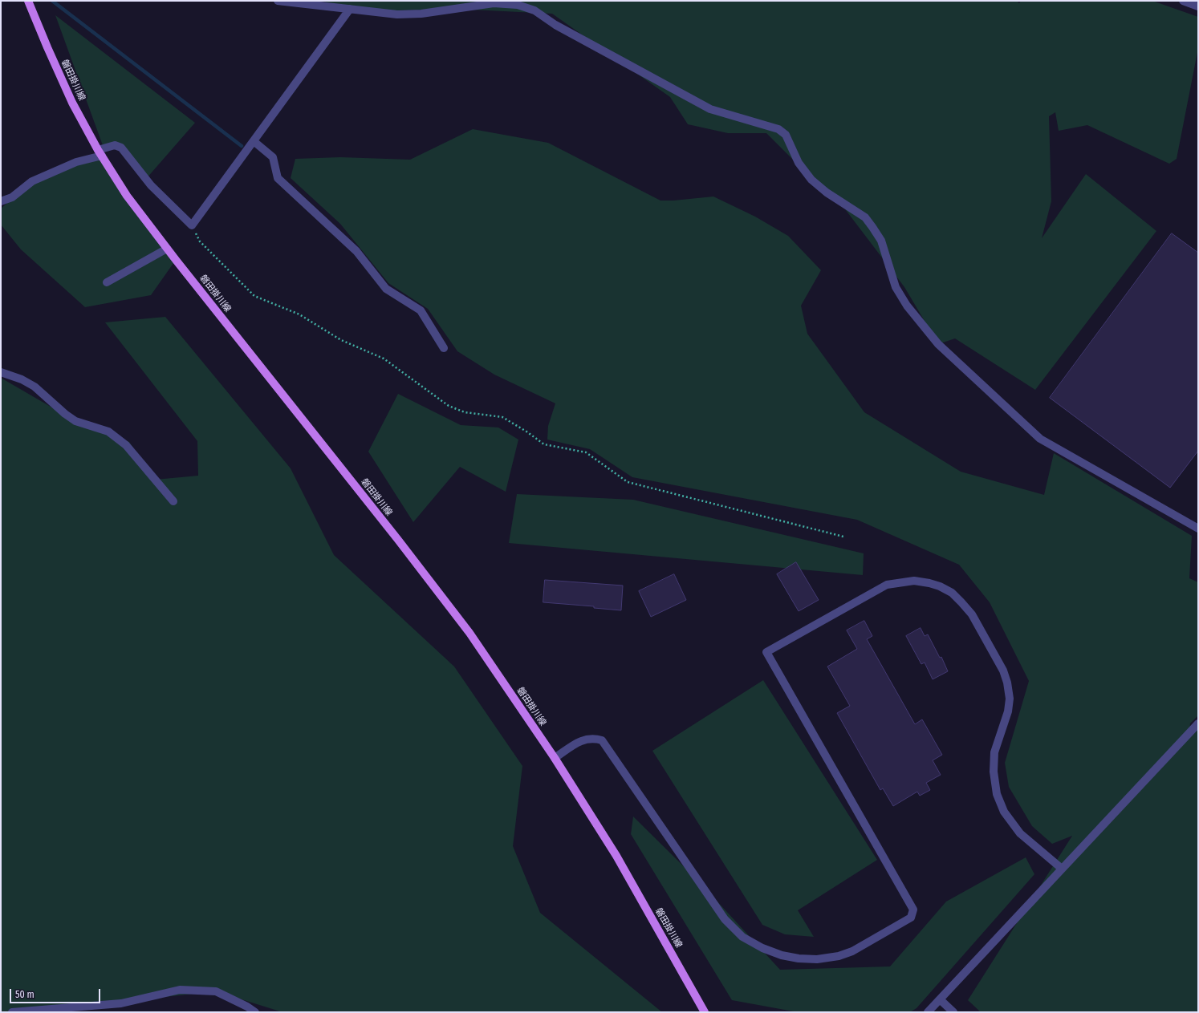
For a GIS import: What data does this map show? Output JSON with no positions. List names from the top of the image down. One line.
{"streets":{"main road":["磐田掛川線"]},"scale_bar":"50 m"}
